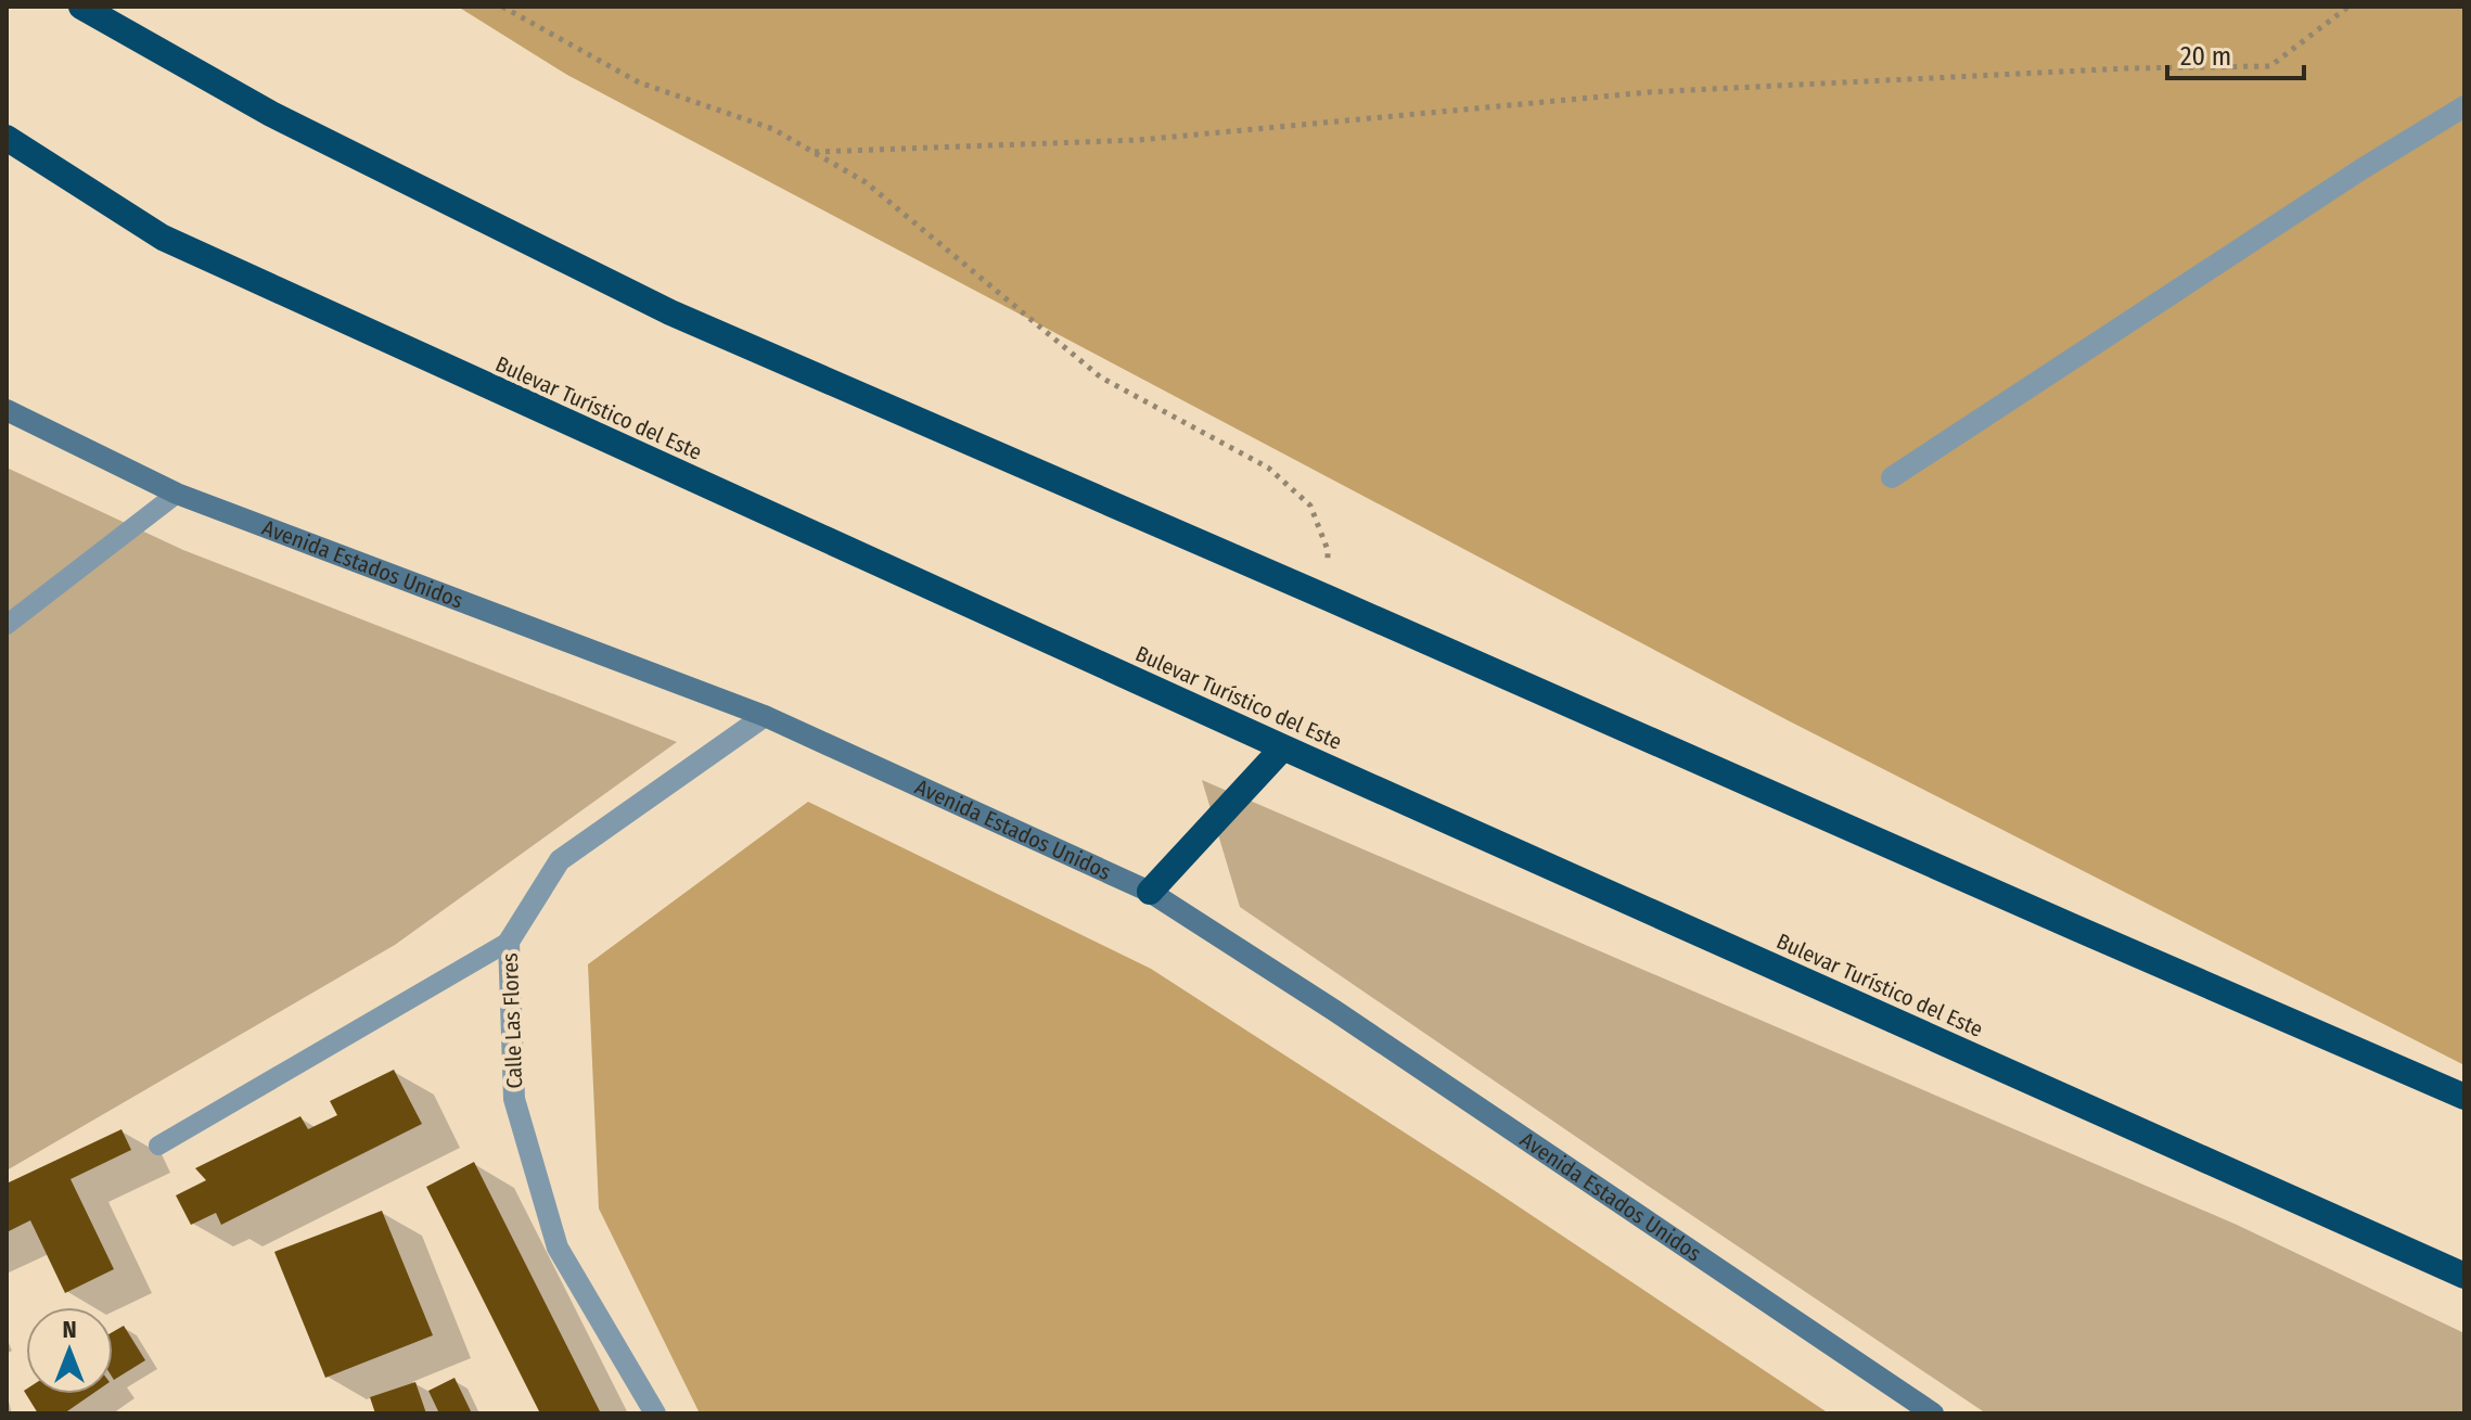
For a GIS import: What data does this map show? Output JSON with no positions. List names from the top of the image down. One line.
{"streets":{"highway":["Bulevar Turístico del Este"],"street":["Avenida Estados Unidos","Calle Las Flores"]},"crossings":[["Avenida Estados Unidos","Calle Las Flores"]],"scale_bar":"20 m","north":"top"}
